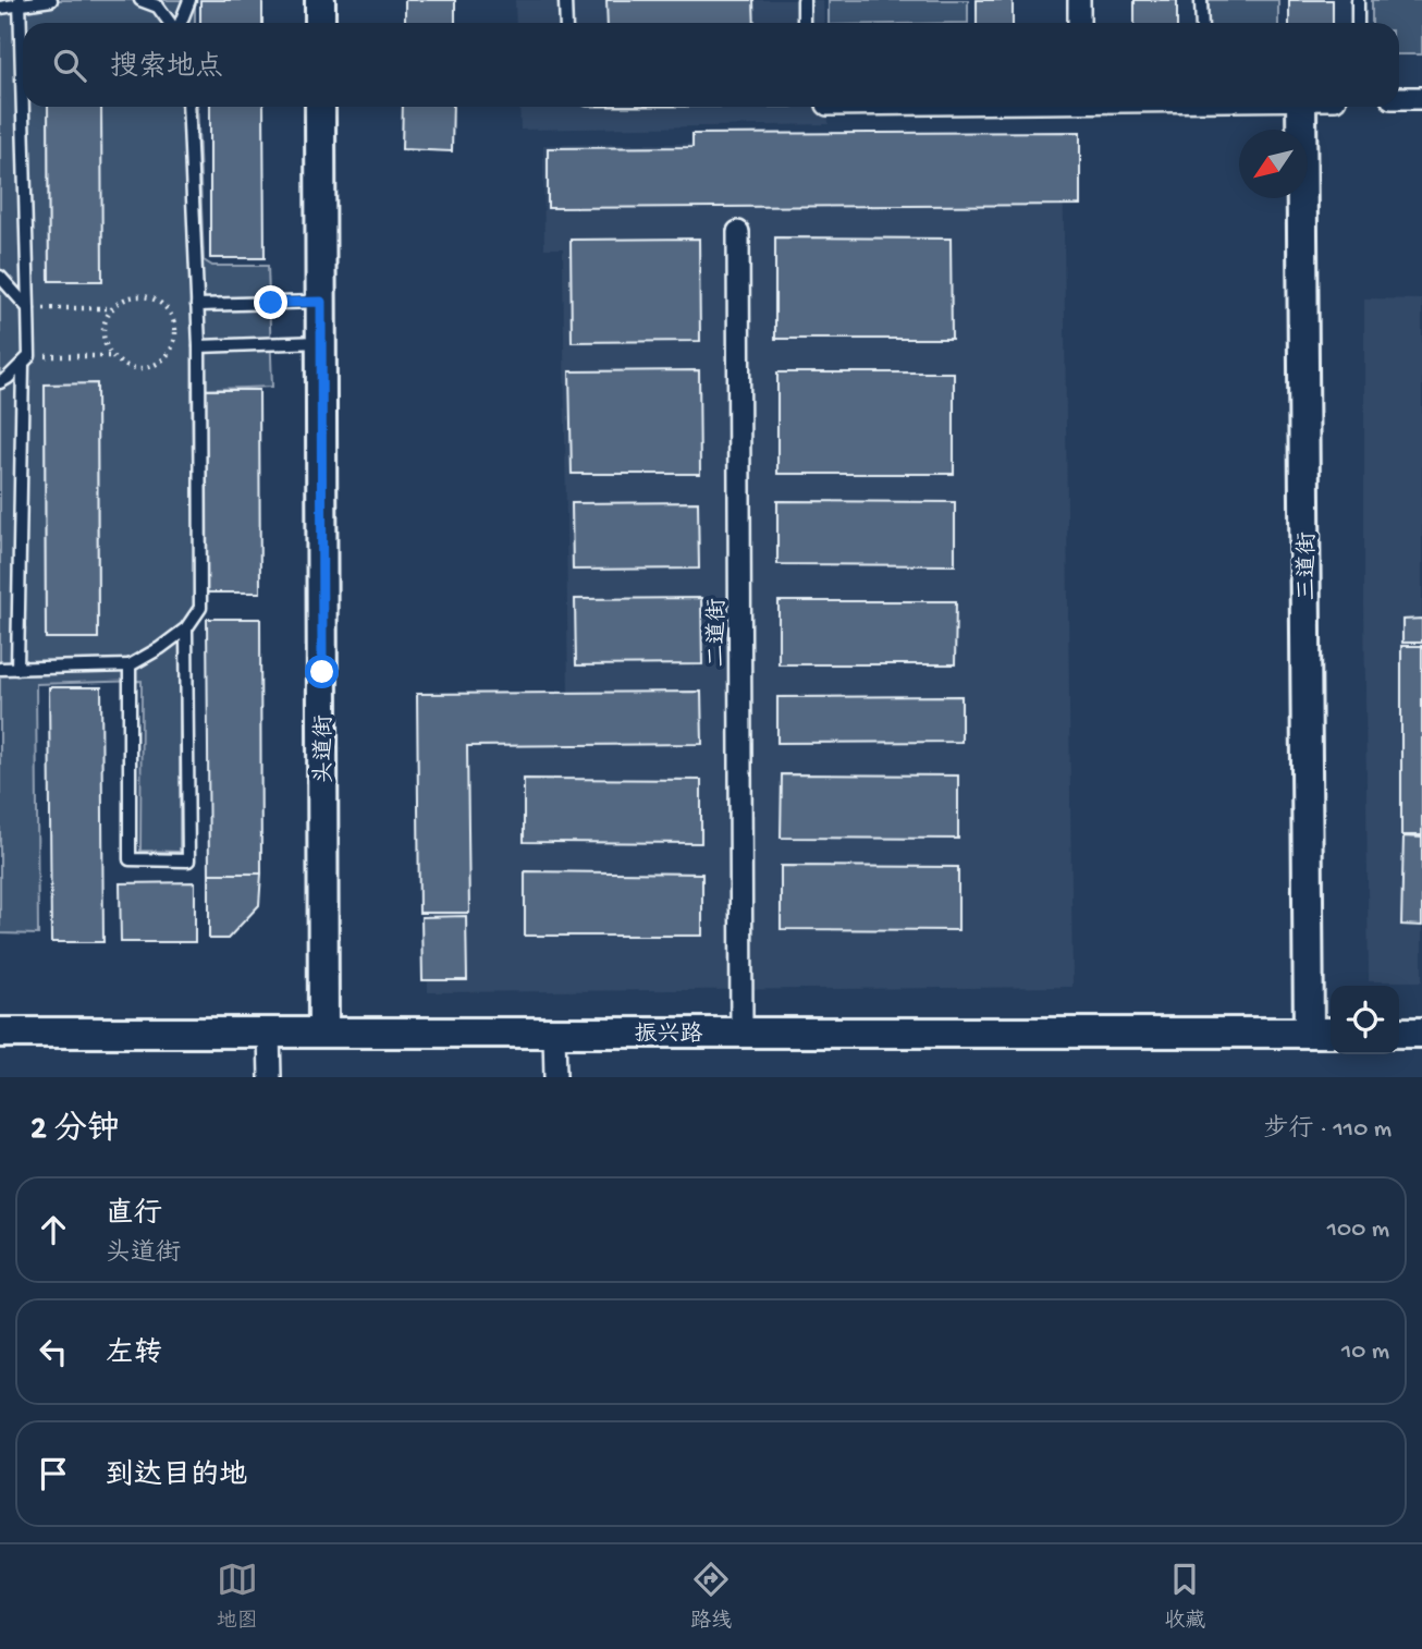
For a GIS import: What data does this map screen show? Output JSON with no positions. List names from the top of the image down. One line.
{"streets":{"street":["三道街","二道街","头道街","振兴路"]},"crossings":[["三道街","振兴路"],["二道街","振兴路"],["头道街","振兴路"]],"north":"bottom left","page":{"search":"搜索地点","heading":["2 分钟","步行 · 110 m"],"list":[["直行","头道街","100 m"],["左转","10 m"],"到达目的地"],"nav":["地图","路线","收藏"]}}
